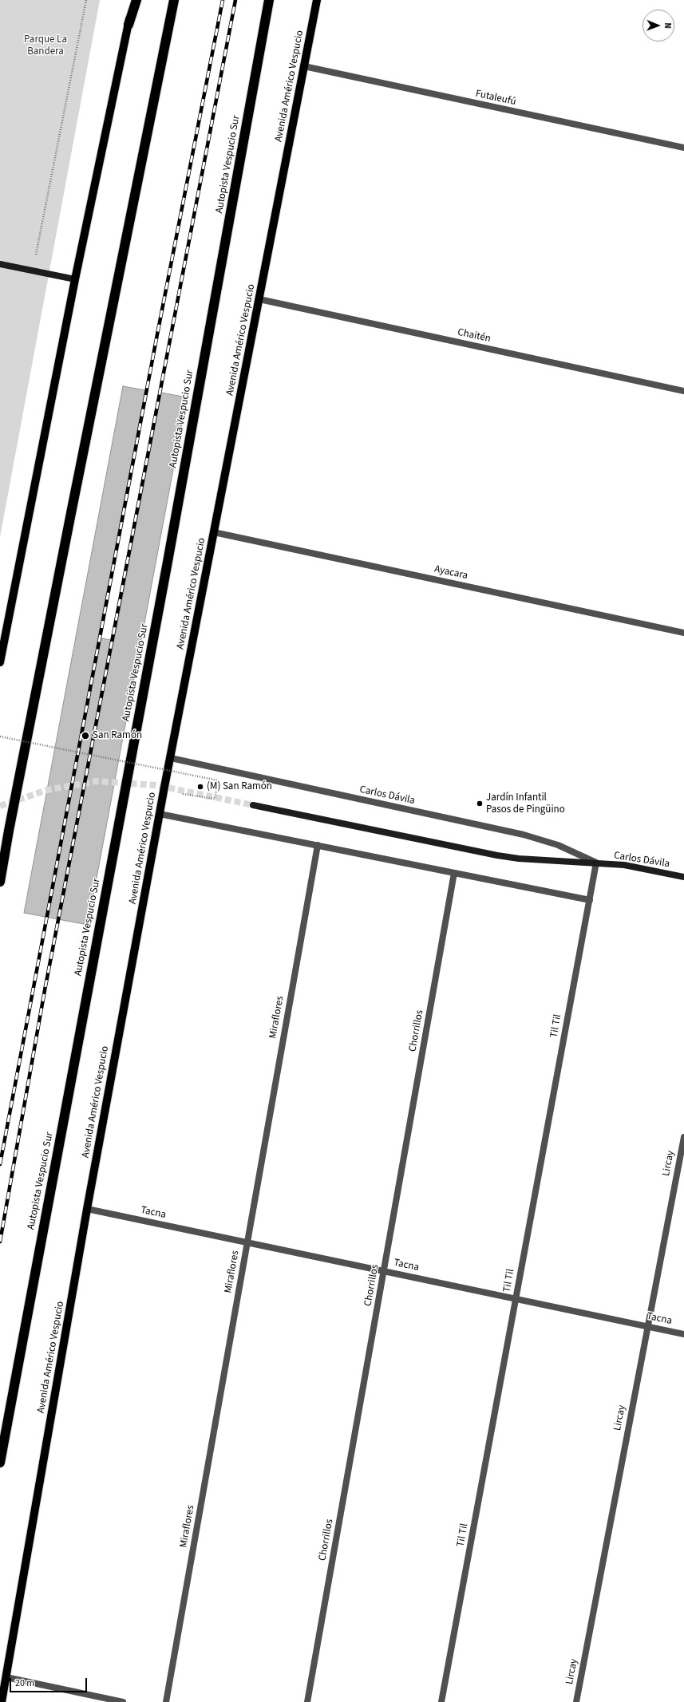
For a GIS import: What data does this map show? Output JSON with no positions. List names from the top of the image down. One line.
{"streets":{"highway":["Autopista Vespucio Sur"],"main road":["Avenida Américo Vespucio"],"street":["Futaleufú","Chaitén","Ayacara","Carlos Dávila","Miraflores","Til Til","Chorrillos","Lircay","Tacna"]},"crossings":[["Avenida Américo Vespucio","Futaleufú"],["Avenida Américo Vespucio","Chaitén"],["Avenida Américo Vespucio","Ayacara"],["Avenida Américo Vespucio","Carlos Dávila"],["Avenida Américo Vespucio","Tacna"],["Carlos Dávila","Til Til"],["Miraflores","Tacna"],["Til Til","Tacna"],["Chorrillos","Tacna"],["Lircay","Tacna"]],"parks":["Parque La Bandera"],"places":["San Ramón","(M) San Ramón","Jardín Infantil Pasos de Pingüino"],"scale_bar":"20 m","north":"right"}
